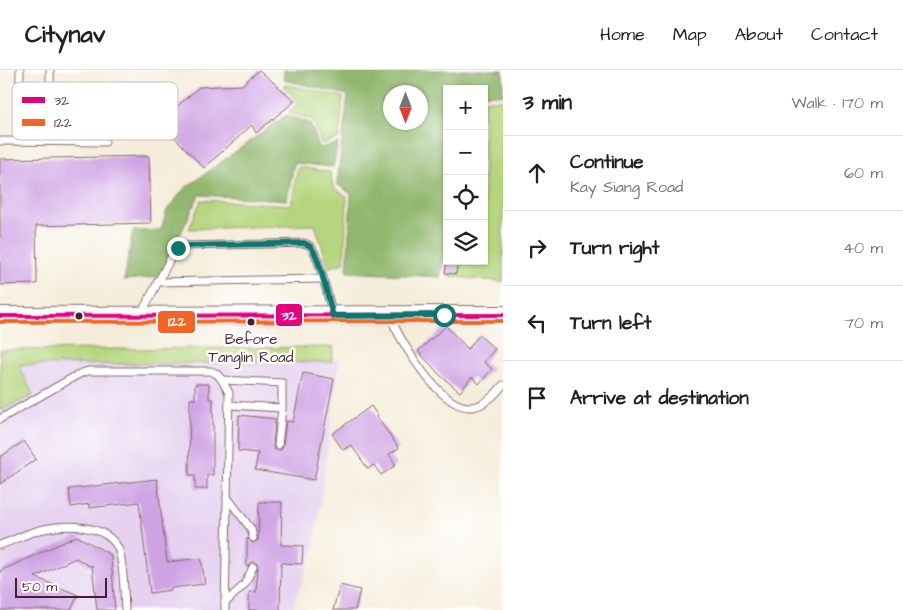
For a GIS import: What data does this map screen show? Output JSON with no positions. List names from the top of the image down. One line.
{"places":["Before Tanglin Road"],"lines":["transit line 32","transit line 122"],"legend":["32","122"],"scale_bar":"50 m","north":"bottom","page":{"header":"Citynav","nav":["Home","Map","About","Contact"],"heading":["3 min","Walk · 170 m"],"map_buttons":["+","−"],"list":[["Continue","Kay Siang Road","60 m"],["Turn right","40 m"],["Turn left","70 m"],"Arrive at destination"],"scale":"50 m"}}
